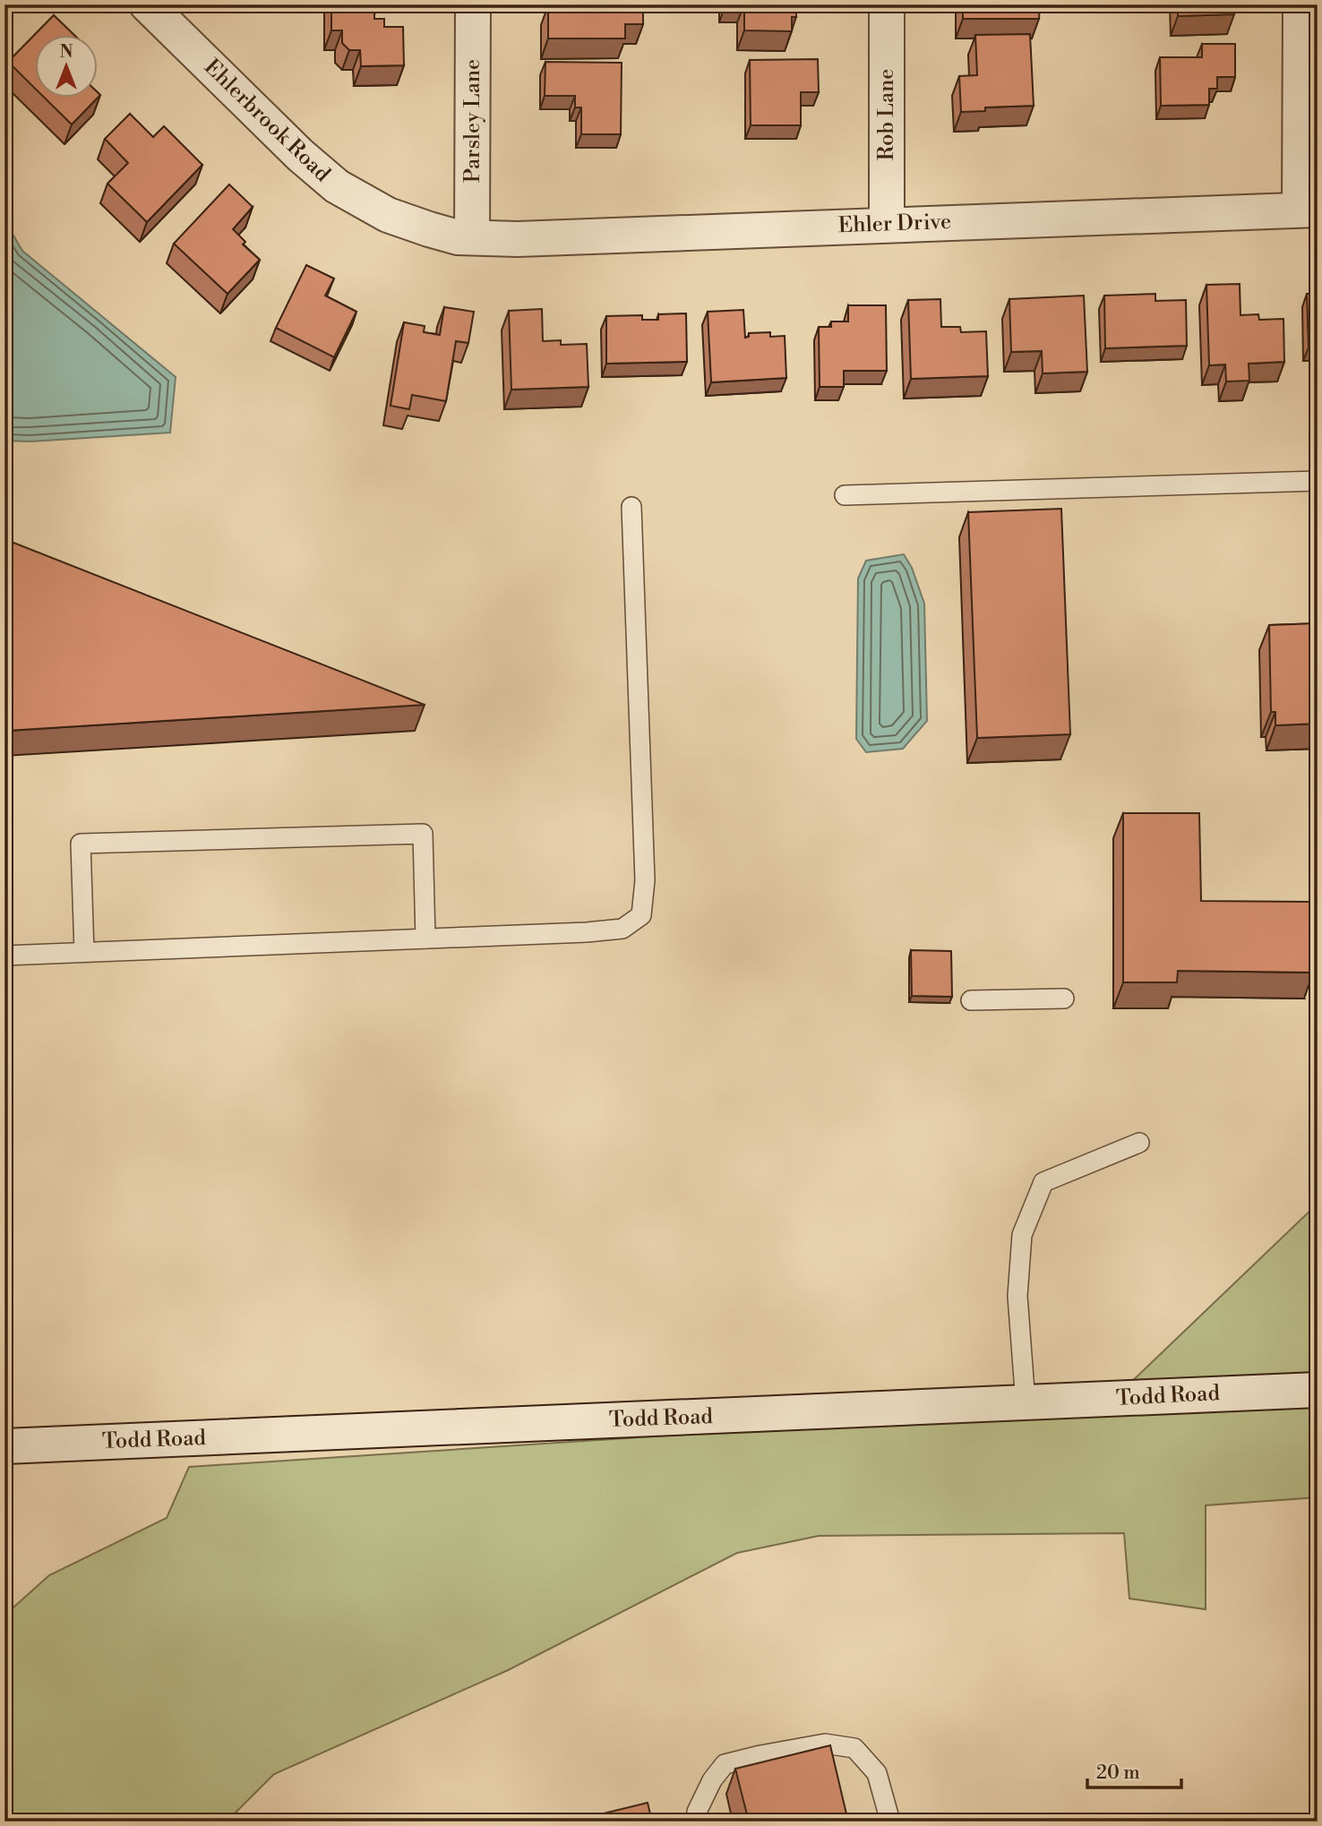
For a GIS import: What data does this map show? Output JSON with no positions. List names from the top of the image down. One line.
{"streets":{"street":["Rob Lane","Ehlerbrook Road","Parsley Lane","Ehler Drive","Todd Road"]},"crossings":[["Rob Lane","Ehler Drive"],["Ehlerbrook Road","Parsley Lane"],["Ehlerbrook Road","Ehler Drive"],["Parsley Lane","Ehler Drive"]],"scale_bar":"20 m","north":"top"}
